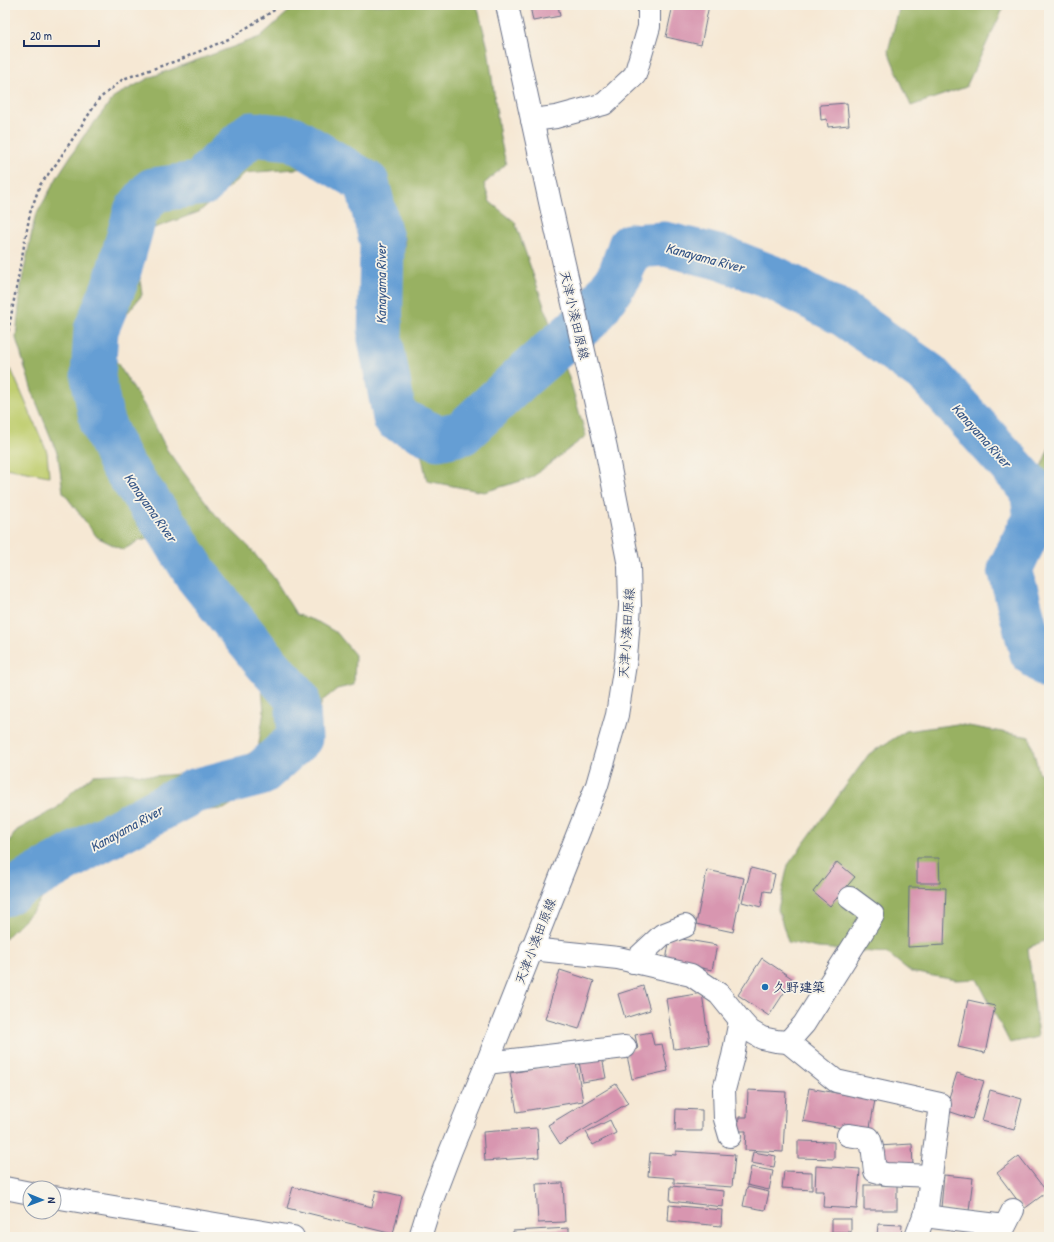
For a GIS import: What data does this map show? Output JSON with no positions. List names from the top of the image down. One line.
{"streets":{"main road":["天津小湊田原線"]},"water":["Kanayama River"],"places":["久野建築"],"scale_bar":"20 m","north":"right"}
